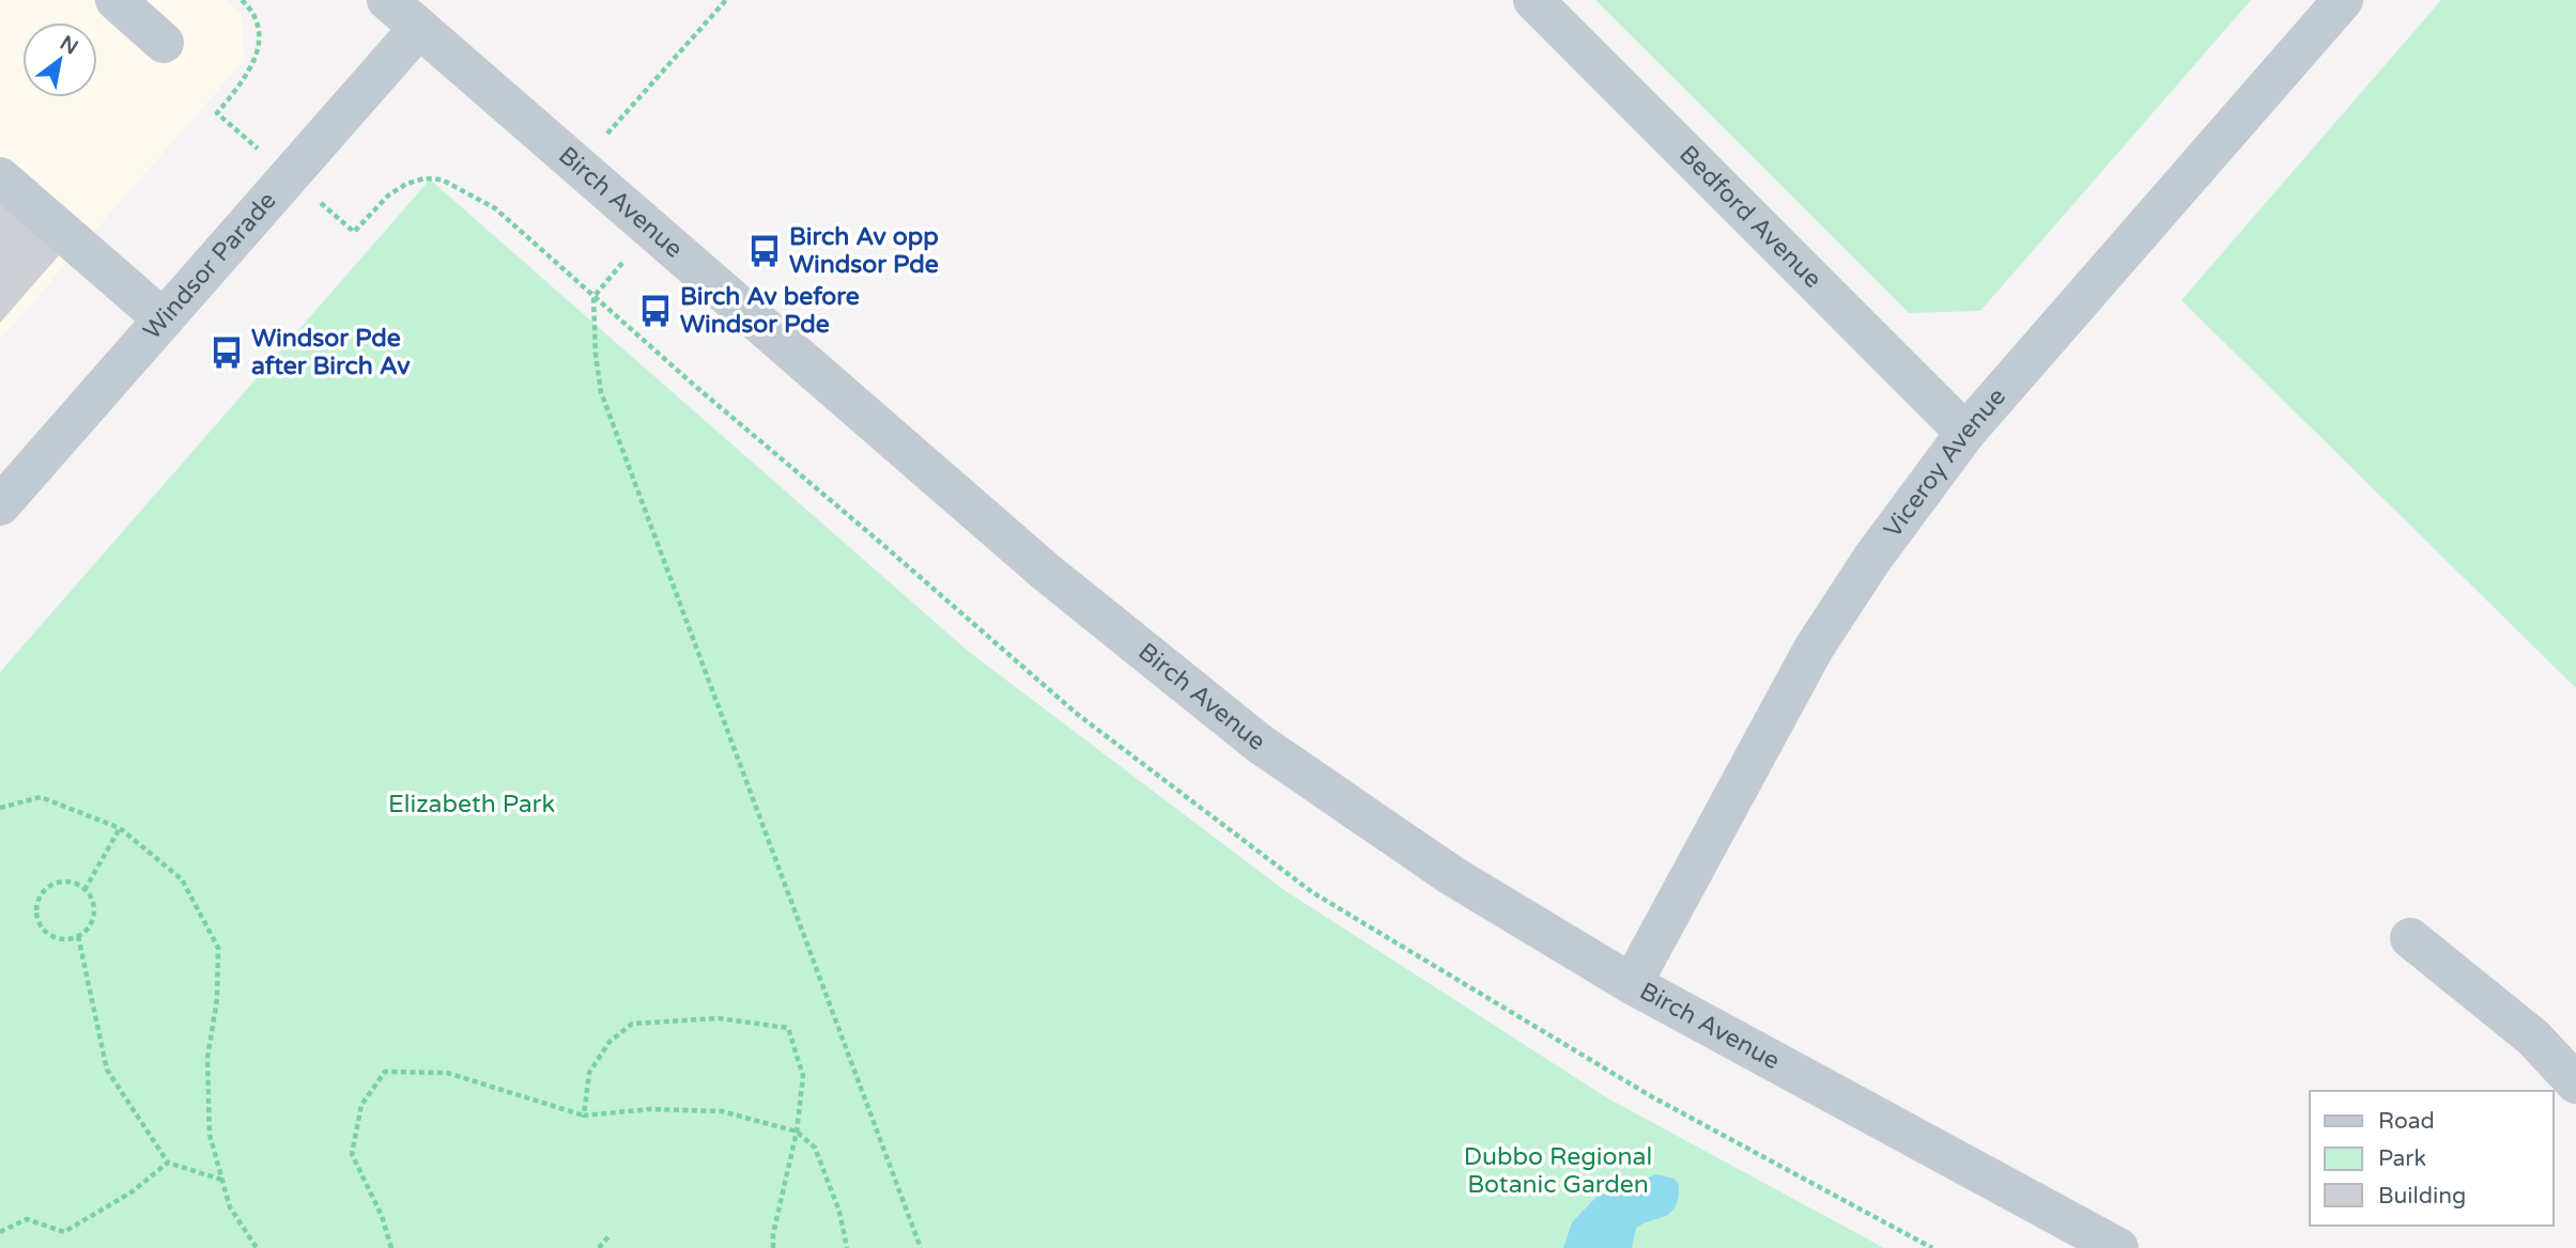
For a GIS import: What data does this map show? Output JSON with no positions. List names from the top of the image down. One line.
{"streets":{"street":["Birch Avenue","Bedford Avenue","Windsor Parade","Viceroy Avenue"]},"crossings":[["Birch Avenue","Windsor Parade"],["Birch Avenue","Viceroy Avenue"],["Bedford Avenue","Viceroy Avenue"]],"parks":["Elizabeth Park","Dubbo Regional Botanic Garden"],"places":{"bus stop":["Birch Av opp Windsor Pde","Birch Av before Windsor Pde","Windsor Pde after Birch Av"]},"legend":["Road","Park","Building"],"north":"top right"}
